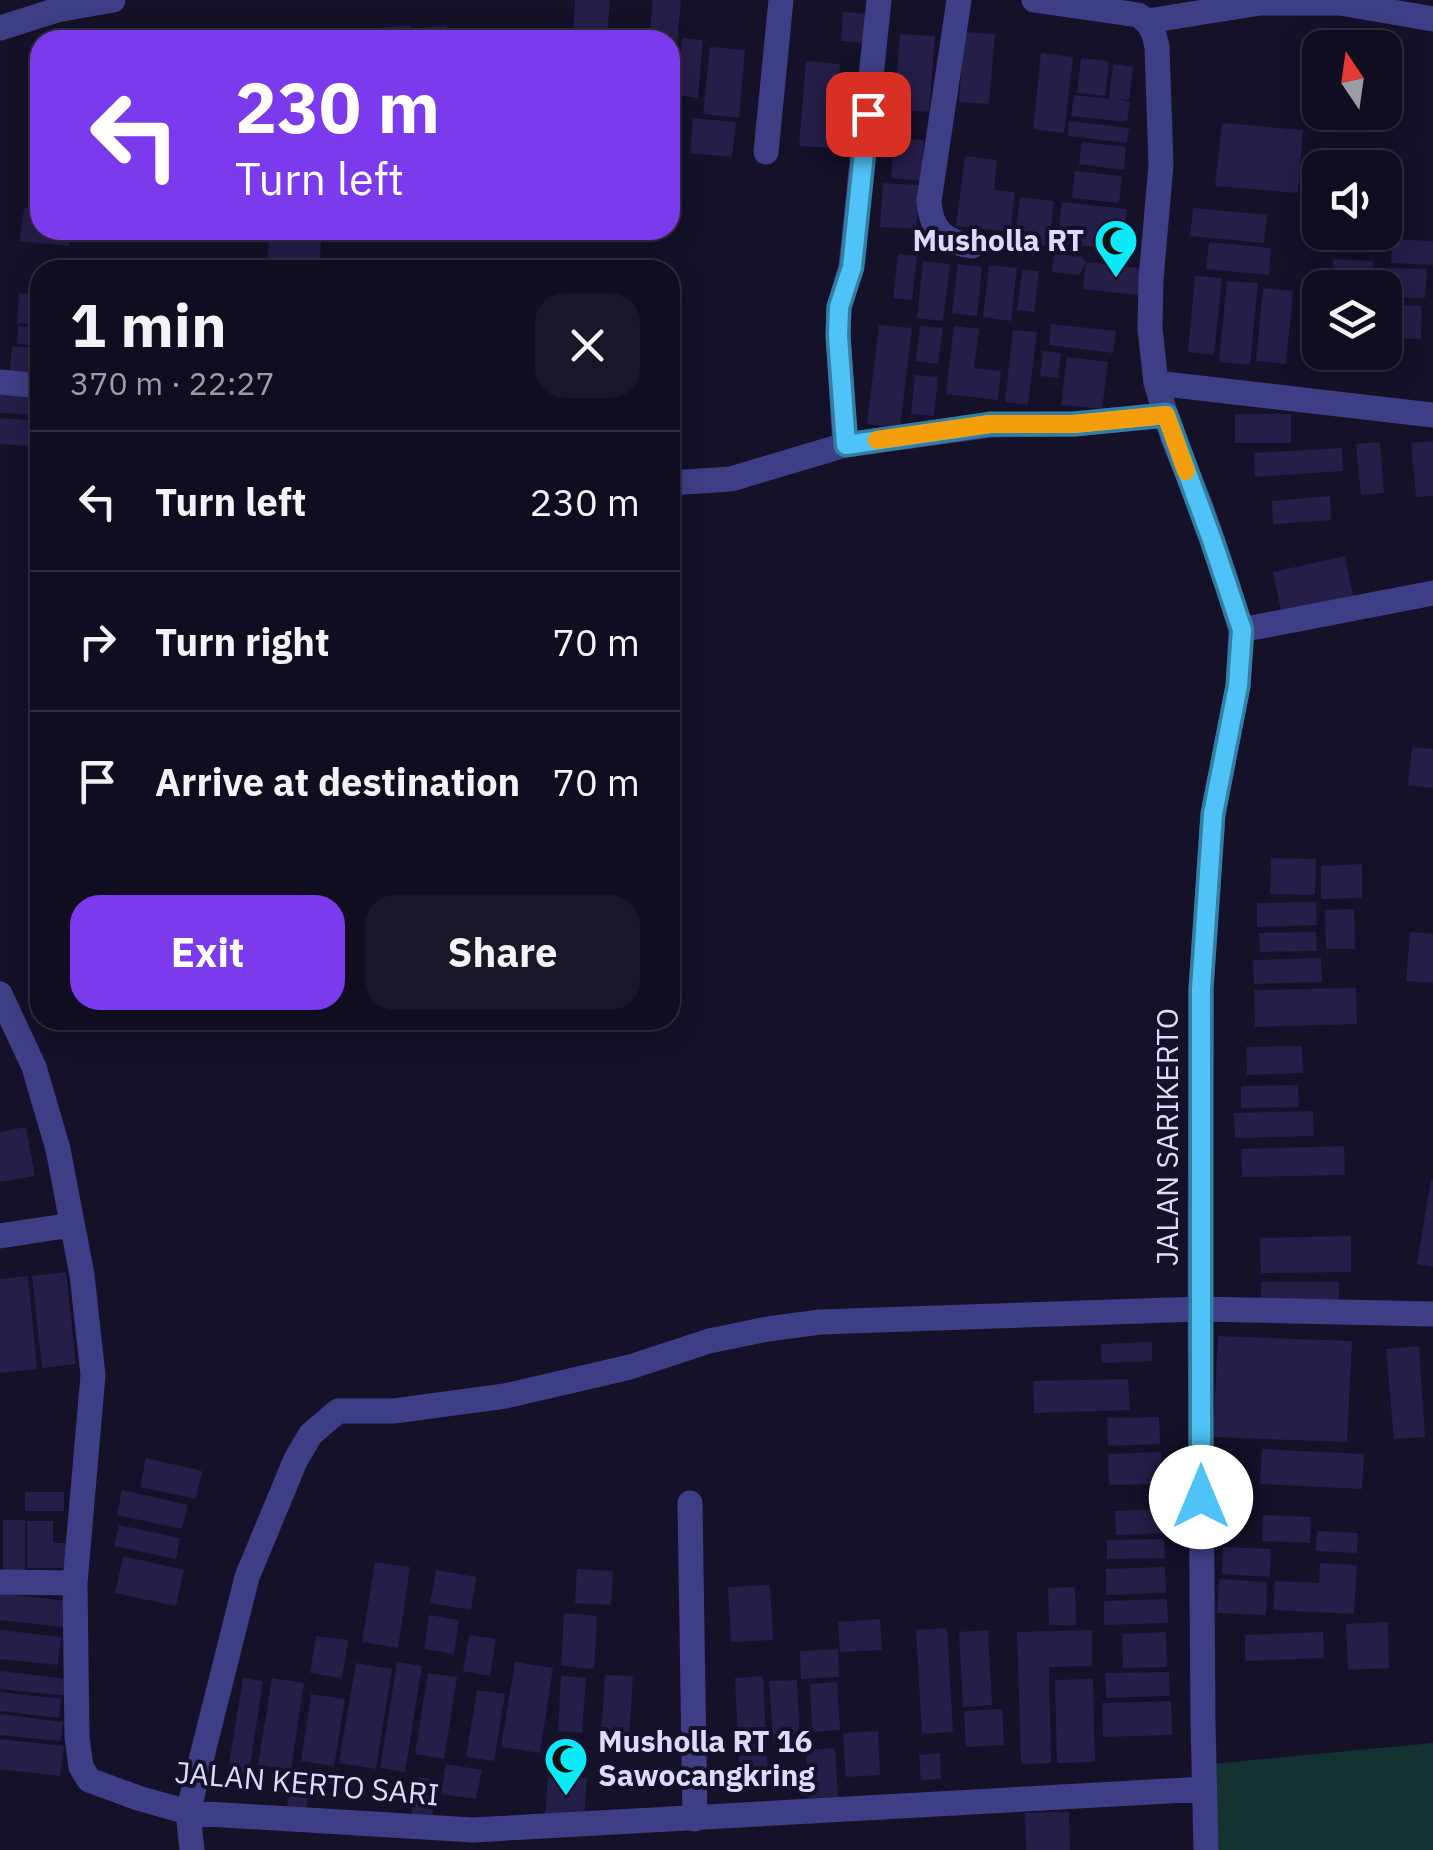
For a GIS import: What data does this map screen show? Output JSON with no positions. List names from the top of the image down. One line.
{"streets":{"street":["JALAN SARIKERTO","JALAN KERTO SARI"]},"crossings":[["JALAN SARIKERTO","JALAN KERTO SARI"]],"places":{"mosque":["Musholla RT","Musholla RT 16 Sawocangkring"]},"north":"top","page":{"turn":["230 m","Turn left"],"heading":["1 min","370 m · 22:27"],"list":[{"name":"Turn left","value":"230 m"},{"name":"Turn right","value":"70 m"},{"name":"Arrive at destination","value":"70 m"}],"buttons":["Exit","Share"]}}
